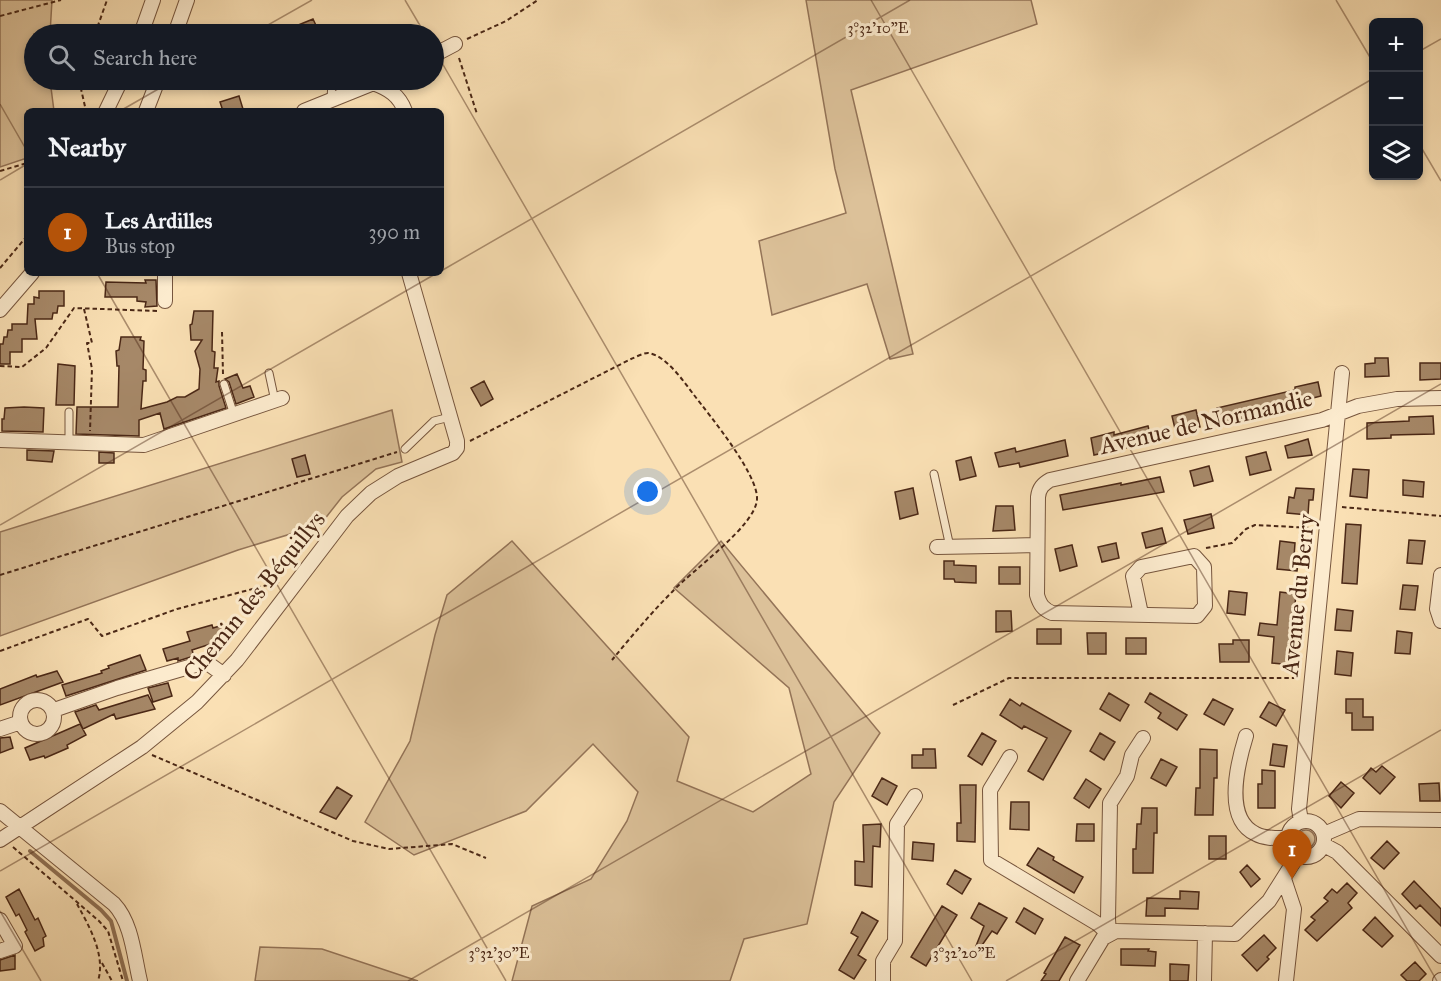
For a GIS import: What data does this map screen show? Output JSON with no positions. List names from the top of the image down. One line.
{"streets":{"street":["Avenue de Normandie","Avenue du Berry","Chemin des Béquillys"]},"crossings":[["Avenue de Normandie","Avenue du Berry"]],"page":{"map_buttons":["+","−"],"search":"Search here","heading":"Nearby","list":[{"mark":"1","name":"Les Ardilles","note":"Bus stop","value":"390 m"}],"pins":"1"},"coordinates":["3°32'10\"E","3°32'30\"E","3°32'20\"E"]}
